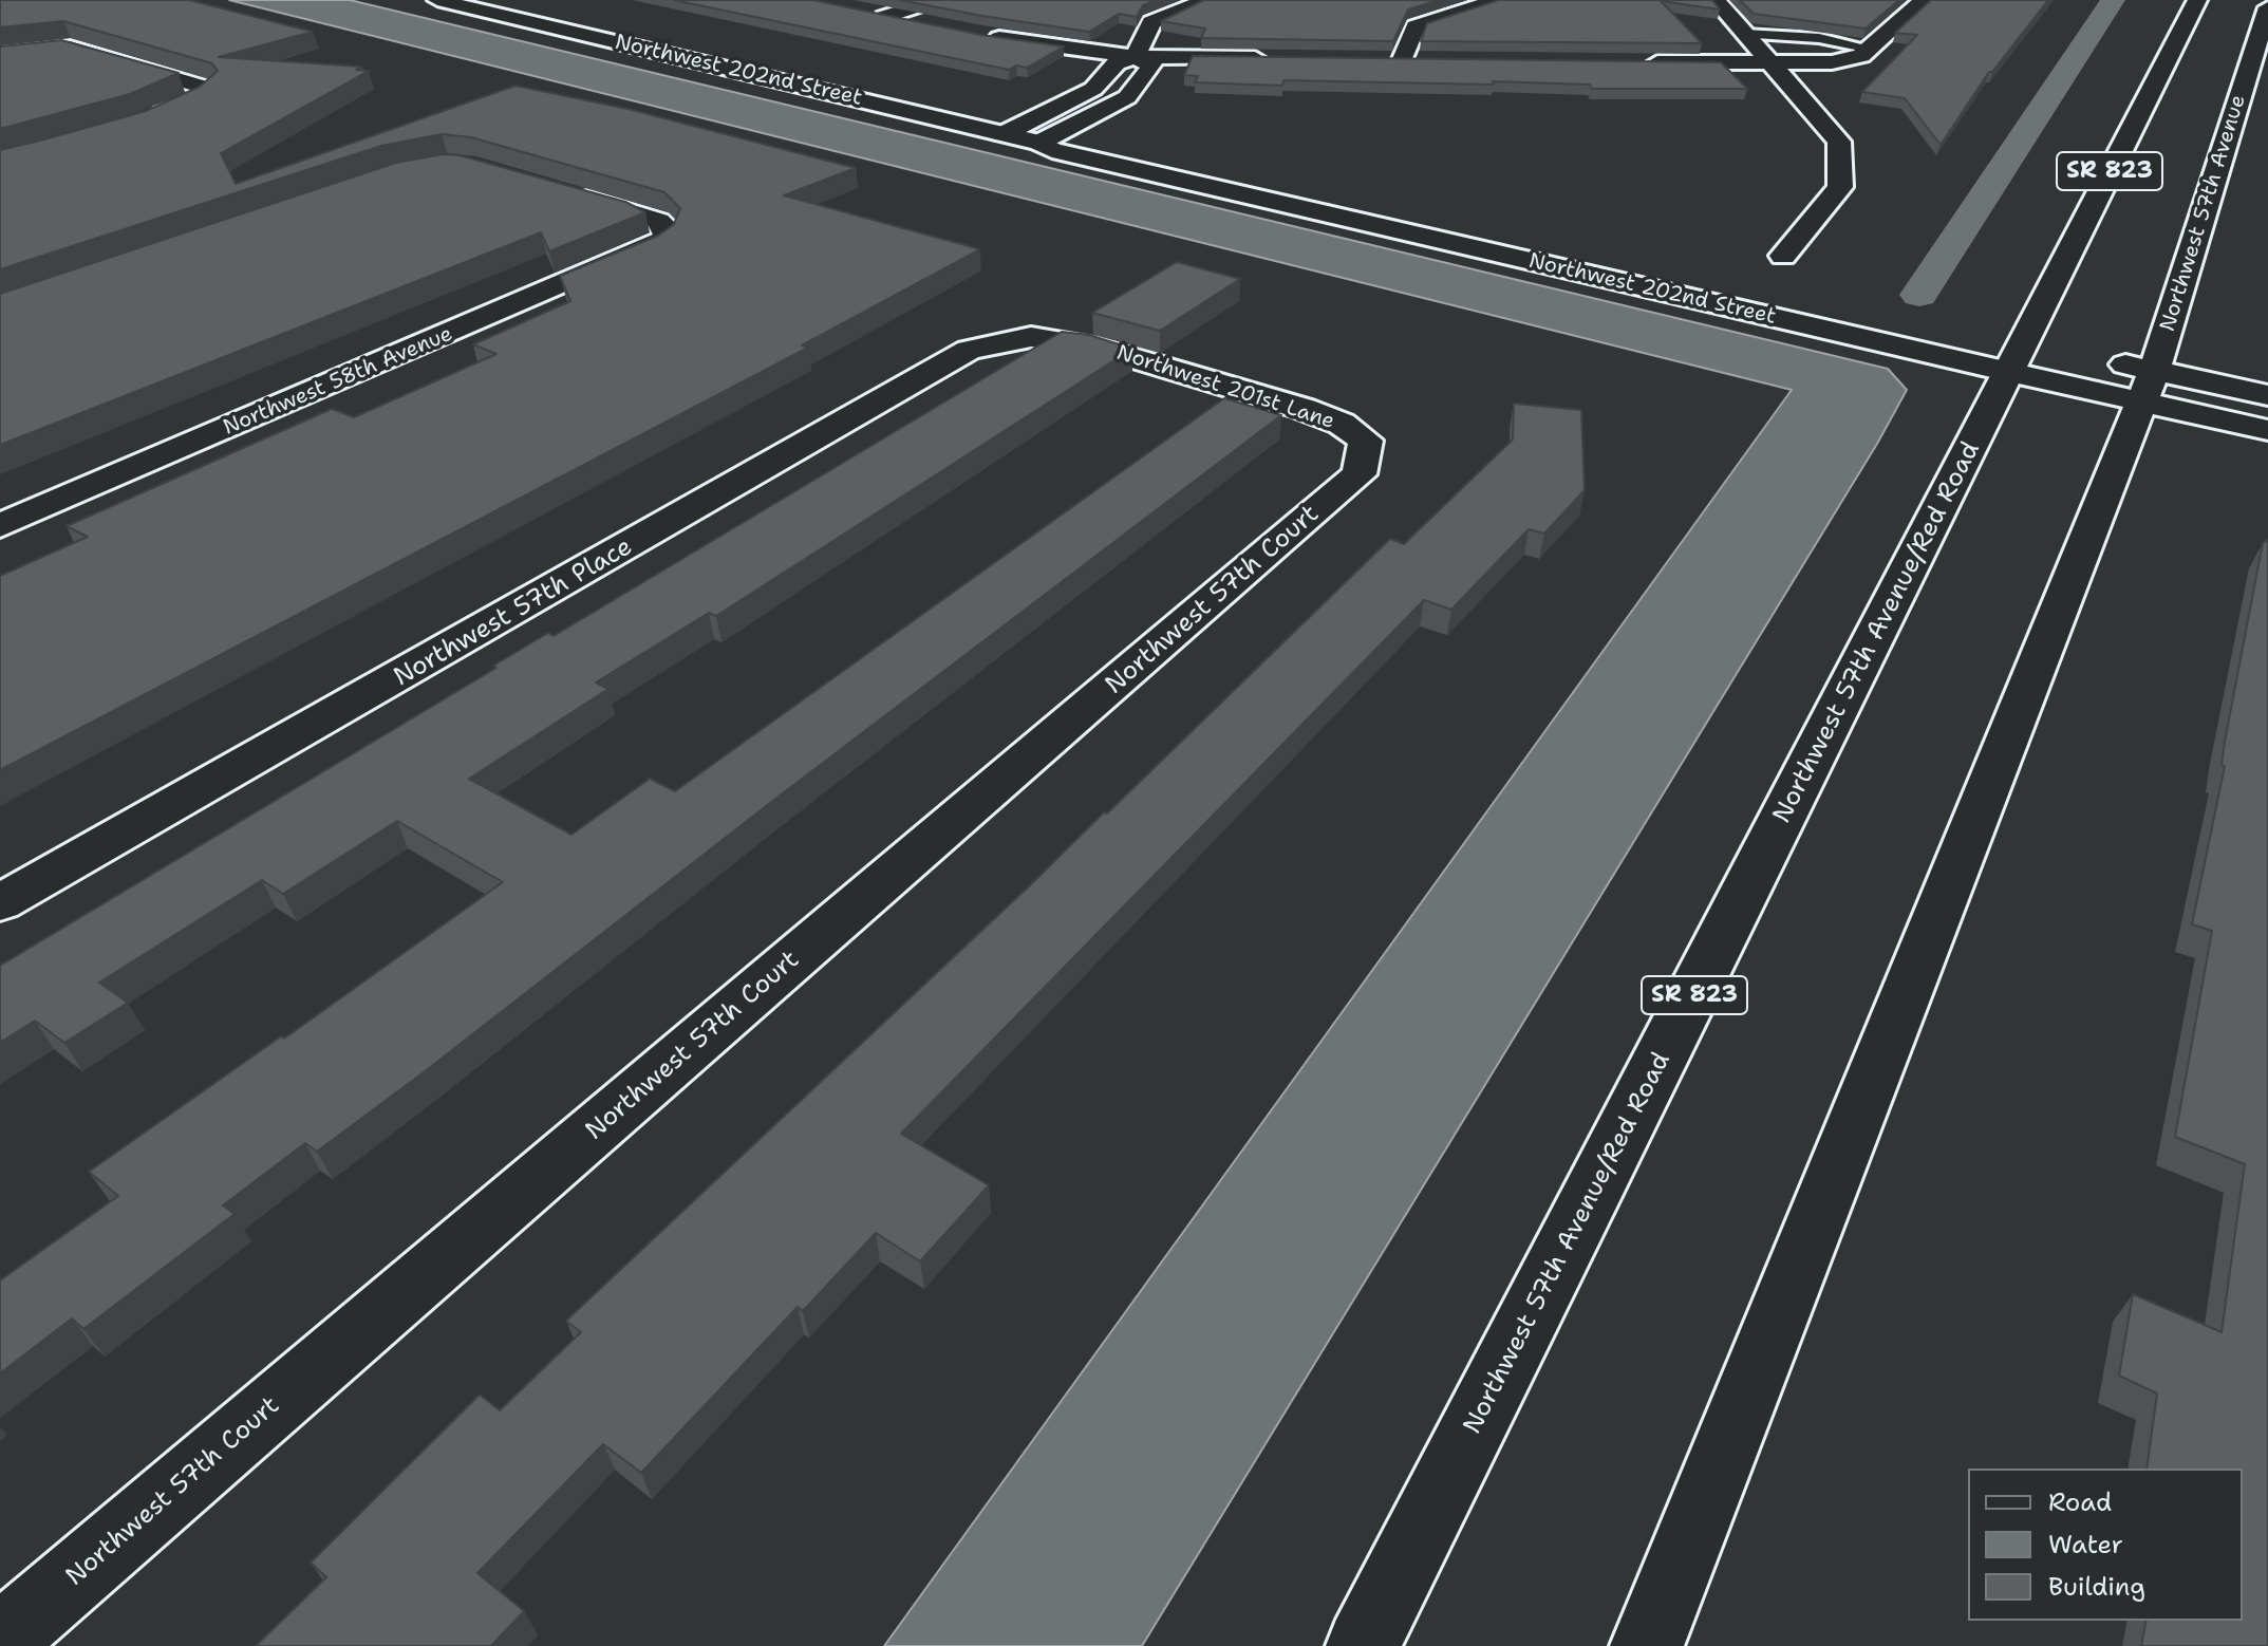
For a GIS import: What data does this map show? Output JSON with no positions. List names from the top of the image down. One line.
{"streets":{"street":["Northwest 202nd Street","SR 823","Northwest 57th Avenue","Northwest 58th Avenue","Northwest 201st Lane","Northwest 57th Court","Northwest 57th Place","Northwest 57th Avenue/Red Road"]},"crossings":[["Northwest 202nd Street","SR 823"],["Northwest 202nd Street","Northwest 57th Avenue"],["Northwest 202nd Street","Northwest 57th Avenue/Red Road"],["SR 823","Northwest 57th Avenue/Red Road"],["Northwest 201st Lane","Northwest 57th Court"],["Northwest 201st Lane","Northwest 57th Place"]],"legend":["Road","Water","Building"]}
